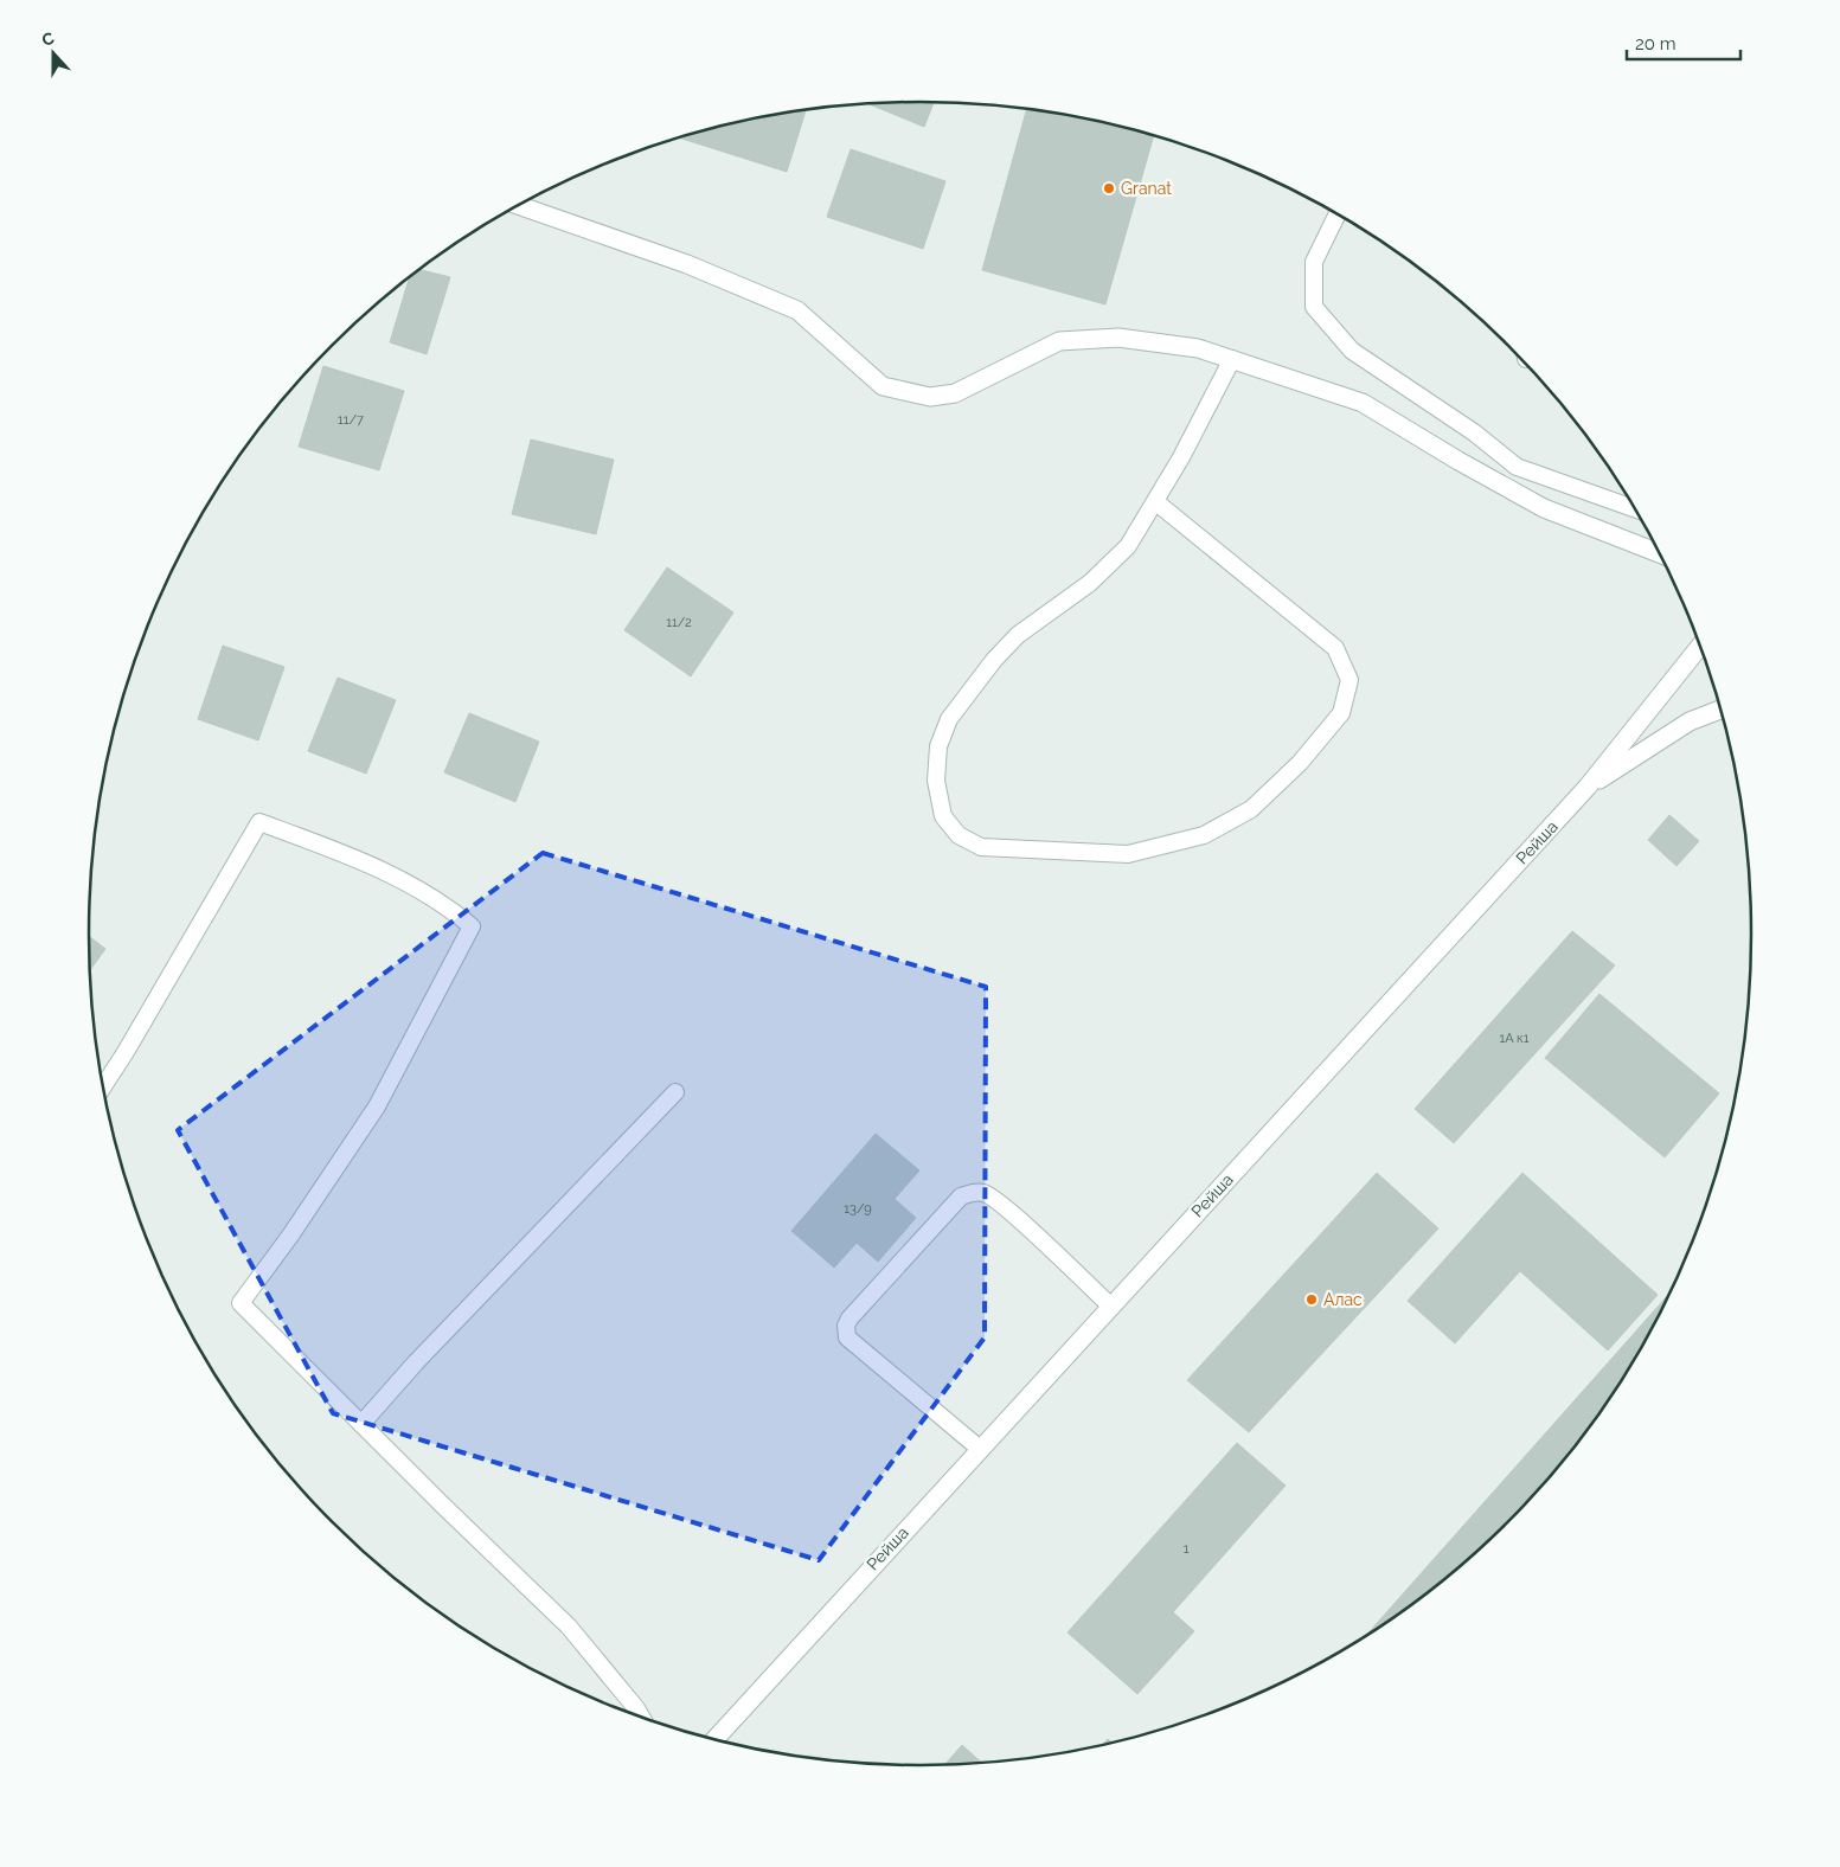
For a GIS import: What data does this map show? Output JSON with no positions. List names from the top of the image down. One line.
{"streets":{"street":["Рейша"]},"places":["Granat","Алас"],"house_numbers":["11/7","11/2","1А к1","13/9","1"],"scale_bar":"20 m","north":"top"}
